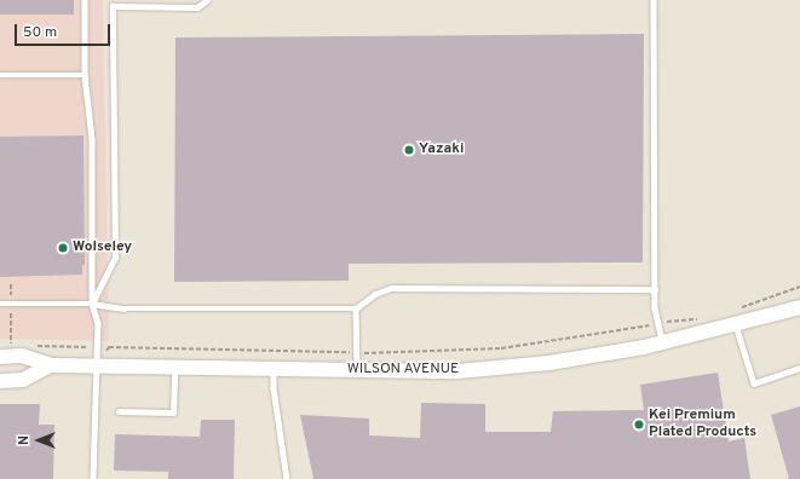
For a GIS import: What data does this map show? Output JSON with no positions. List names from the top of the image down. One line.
{"streets":{"street":["WILSON AVENUE"]},"places":["Yazaki","Wolseley","Kei Premium Plated Products"],"scale_bar":"50 m","north":"left"}
